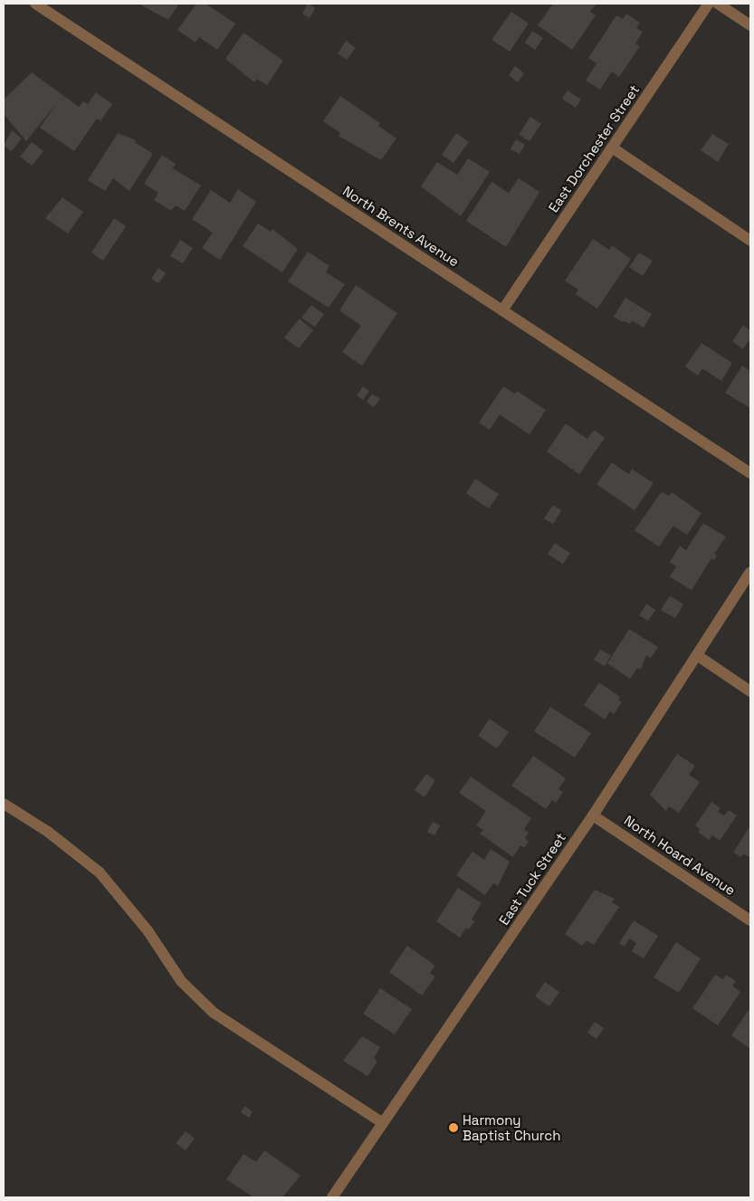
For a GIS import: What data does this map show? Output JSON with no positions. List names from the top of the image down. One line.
{"streets":{"street":["East Dorchester Street","North Brents Avenue","North Hoard Avenue","East Tuck Street"]},"crossings":[["East Dorchester Street","North Brents Avenue"],["North Hoard Avenue","East Tuck Street"]],"places":["Harmony Baptist Church"]}
